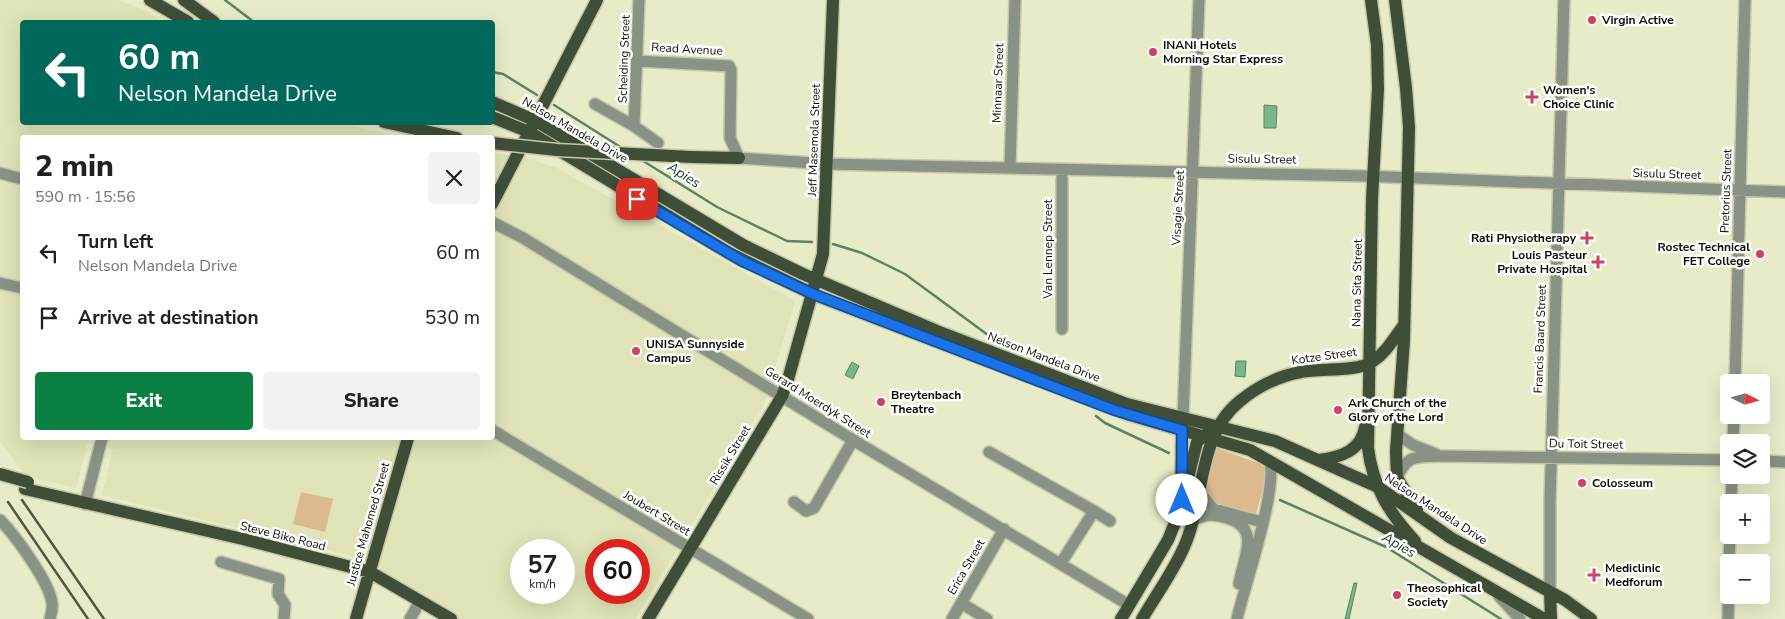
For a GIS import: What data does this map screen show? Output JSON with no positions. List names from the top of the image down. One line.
{"streets":{"main road":["Nelson Mandela Drive","Jeff Masemola Street","Nana Sita Street","Francis Baard Street","Kotze Street","Rissik Street","Justice Mahomed Street","Steve Biko Road"],"street":["Read Avenue","Scheiding Street","Minnaar Street","Sisulu Street","Pretorius Street","Visagie Street","Van Lennep Street","Gerard Moerdyk Street","Du Toit Street","Joubert Street","Erica Street"]},"crossings":[["Read Avenue","Scheiding Street"],["Read Avenue","Sisulu Street"],["Minnaar Street","Sisulu Street"],["Nelson Mandela Drive","Jeff Masemola Street"],["Nelson Mandela Drive","Visagie Street"],["Nelson Mandela Drive","Nana Sita Street"],["Nelson Mandela Drive","Francis Baard Street"],["Nelson Mandela Drive","Kotze Street"],["Nelson Mandela Drive","Rissik Street"],["Jeff Masemola Street","Sisulu Street"],["Jeff Masemola Street","Rissik Street"],["Sisulu Street","Pretorius Street"],["Sisulu Street","Visagie Street"],["Sisulu Street","Van Lennep Street"],["Sisulu Street","Nana Sita Street"],["Sisulu Street","Francis Baard Street"],["Nana Sita Street","Kotze Street"],["Francis Baard Street","Du Toit Street"],["Gerard Moerdyk Street","Rissik Street"],["Gerard Moerdyk Street","Erica Street"],["Rissik Street","Joubert Street"],["Justice Mahomed Street","Steve Biko Road"]],"water":["Apies"],"places":{"other":["Virgin Active","INANI Hotels Morning Star Express","Rostec Technical FET College","UNISA Sunnyside Campus","Breytenbach Theatre","Ark Church of the Glory of the Lord","Colosseum","Theosophical Society"],"health":["Women's Choice Clinic","Rati Physiotherapy","Louis Pasteur Private Hospital","Mediclinic Medforum"]},"north":"right","page":{"turn":["60 m","Nelson Mandela Drive"],"heading":["2 min","590 m · 15:56"],"list":[{"name":"Turn left","note":"Nelson Mandela Drive","value":"60 m"},{"name":"Arrive at destination","value":"530 m"}],"buttons":["Exit","Share"],"map_buttons":["+","−"],"speed":"57 km/h","limit":"60"}}
